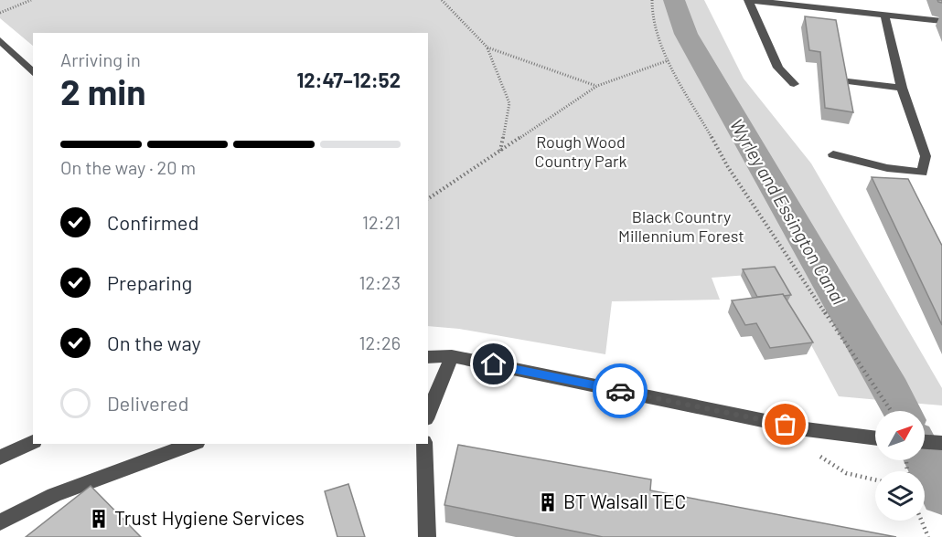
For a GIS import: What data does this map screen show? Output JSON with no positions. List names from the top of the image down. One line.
{"water":["Wyrley and Essington Canal"],"parks":["Rough Wood Country Park","Black Country Millennium Forest"],"places":{"building":["BT Walsall TEC","Trust Hygiene Services"]},"north":"top right","page":{"heading":["2 min","Arriving in","12:47–12:52"],"bar":"On the way · 20 m","list":[["Confirmed","12:21"],["Preparing","12:23"],["On the way","12:26"],"Delivered"]}}
